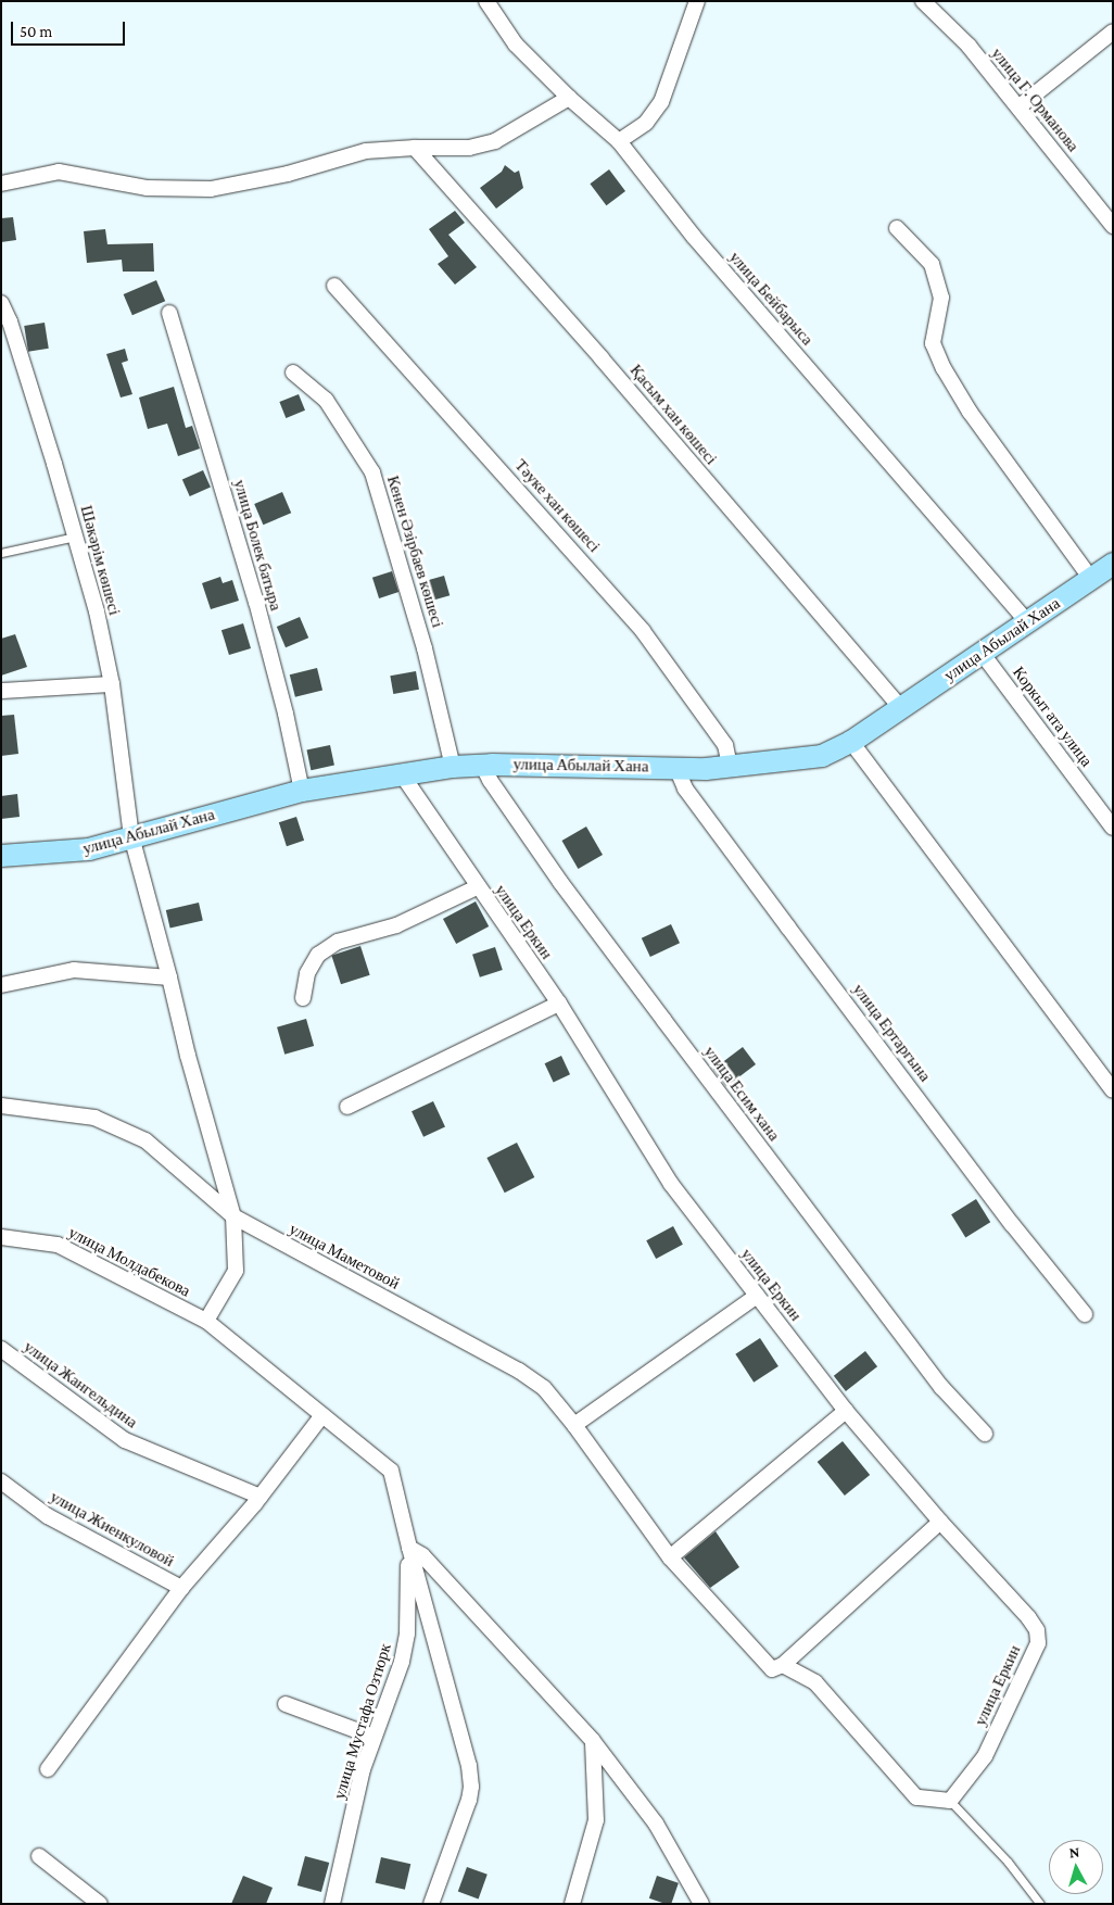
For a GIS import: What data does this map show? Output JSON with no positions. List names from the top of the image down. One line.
{"streets":{"street":["улица Г. Орманова","улица Бейбарыса","Қасым хан көшесі","Тәуке хан көшесі","улица Болек батыра","Кенен Әзірбаев көшесі","Шәкәрім көшесі","улица Абылай Хана","Коркыт ата улица","улица Еркин","улица Ертаргына","улица Есим хана","улица Маметовой","улица Молдабекова","улица Жангельдина","улица Жиенкуловой","улица Мустафа Озтюрк"]},"crossings":[["улица Бейбарыса","улица Абылай Хана"],["Қасым хан көшесі","улица Абылай Хана"],["Тәуке хан көшесі","улица Абылай Хана"],["улица Болек батыра","улица Абылай Хана"],["Кенен Әзірбаев көшесі","улица Абылай Хана"],["Шәкәрім көшесі","улица Абылай Хана"],["улица Абылай Хана","Коркыт ата улица"],["улица Абылай Хана","улица Еркин"],["улица Абылай Хана","улица Ертаргына"],["улица Абылай Хана","улица Есим хана"],["улица Молдабекова","улица Мустафа Озтюрк"]],"scale_bar":"50 m","north":"top"}
